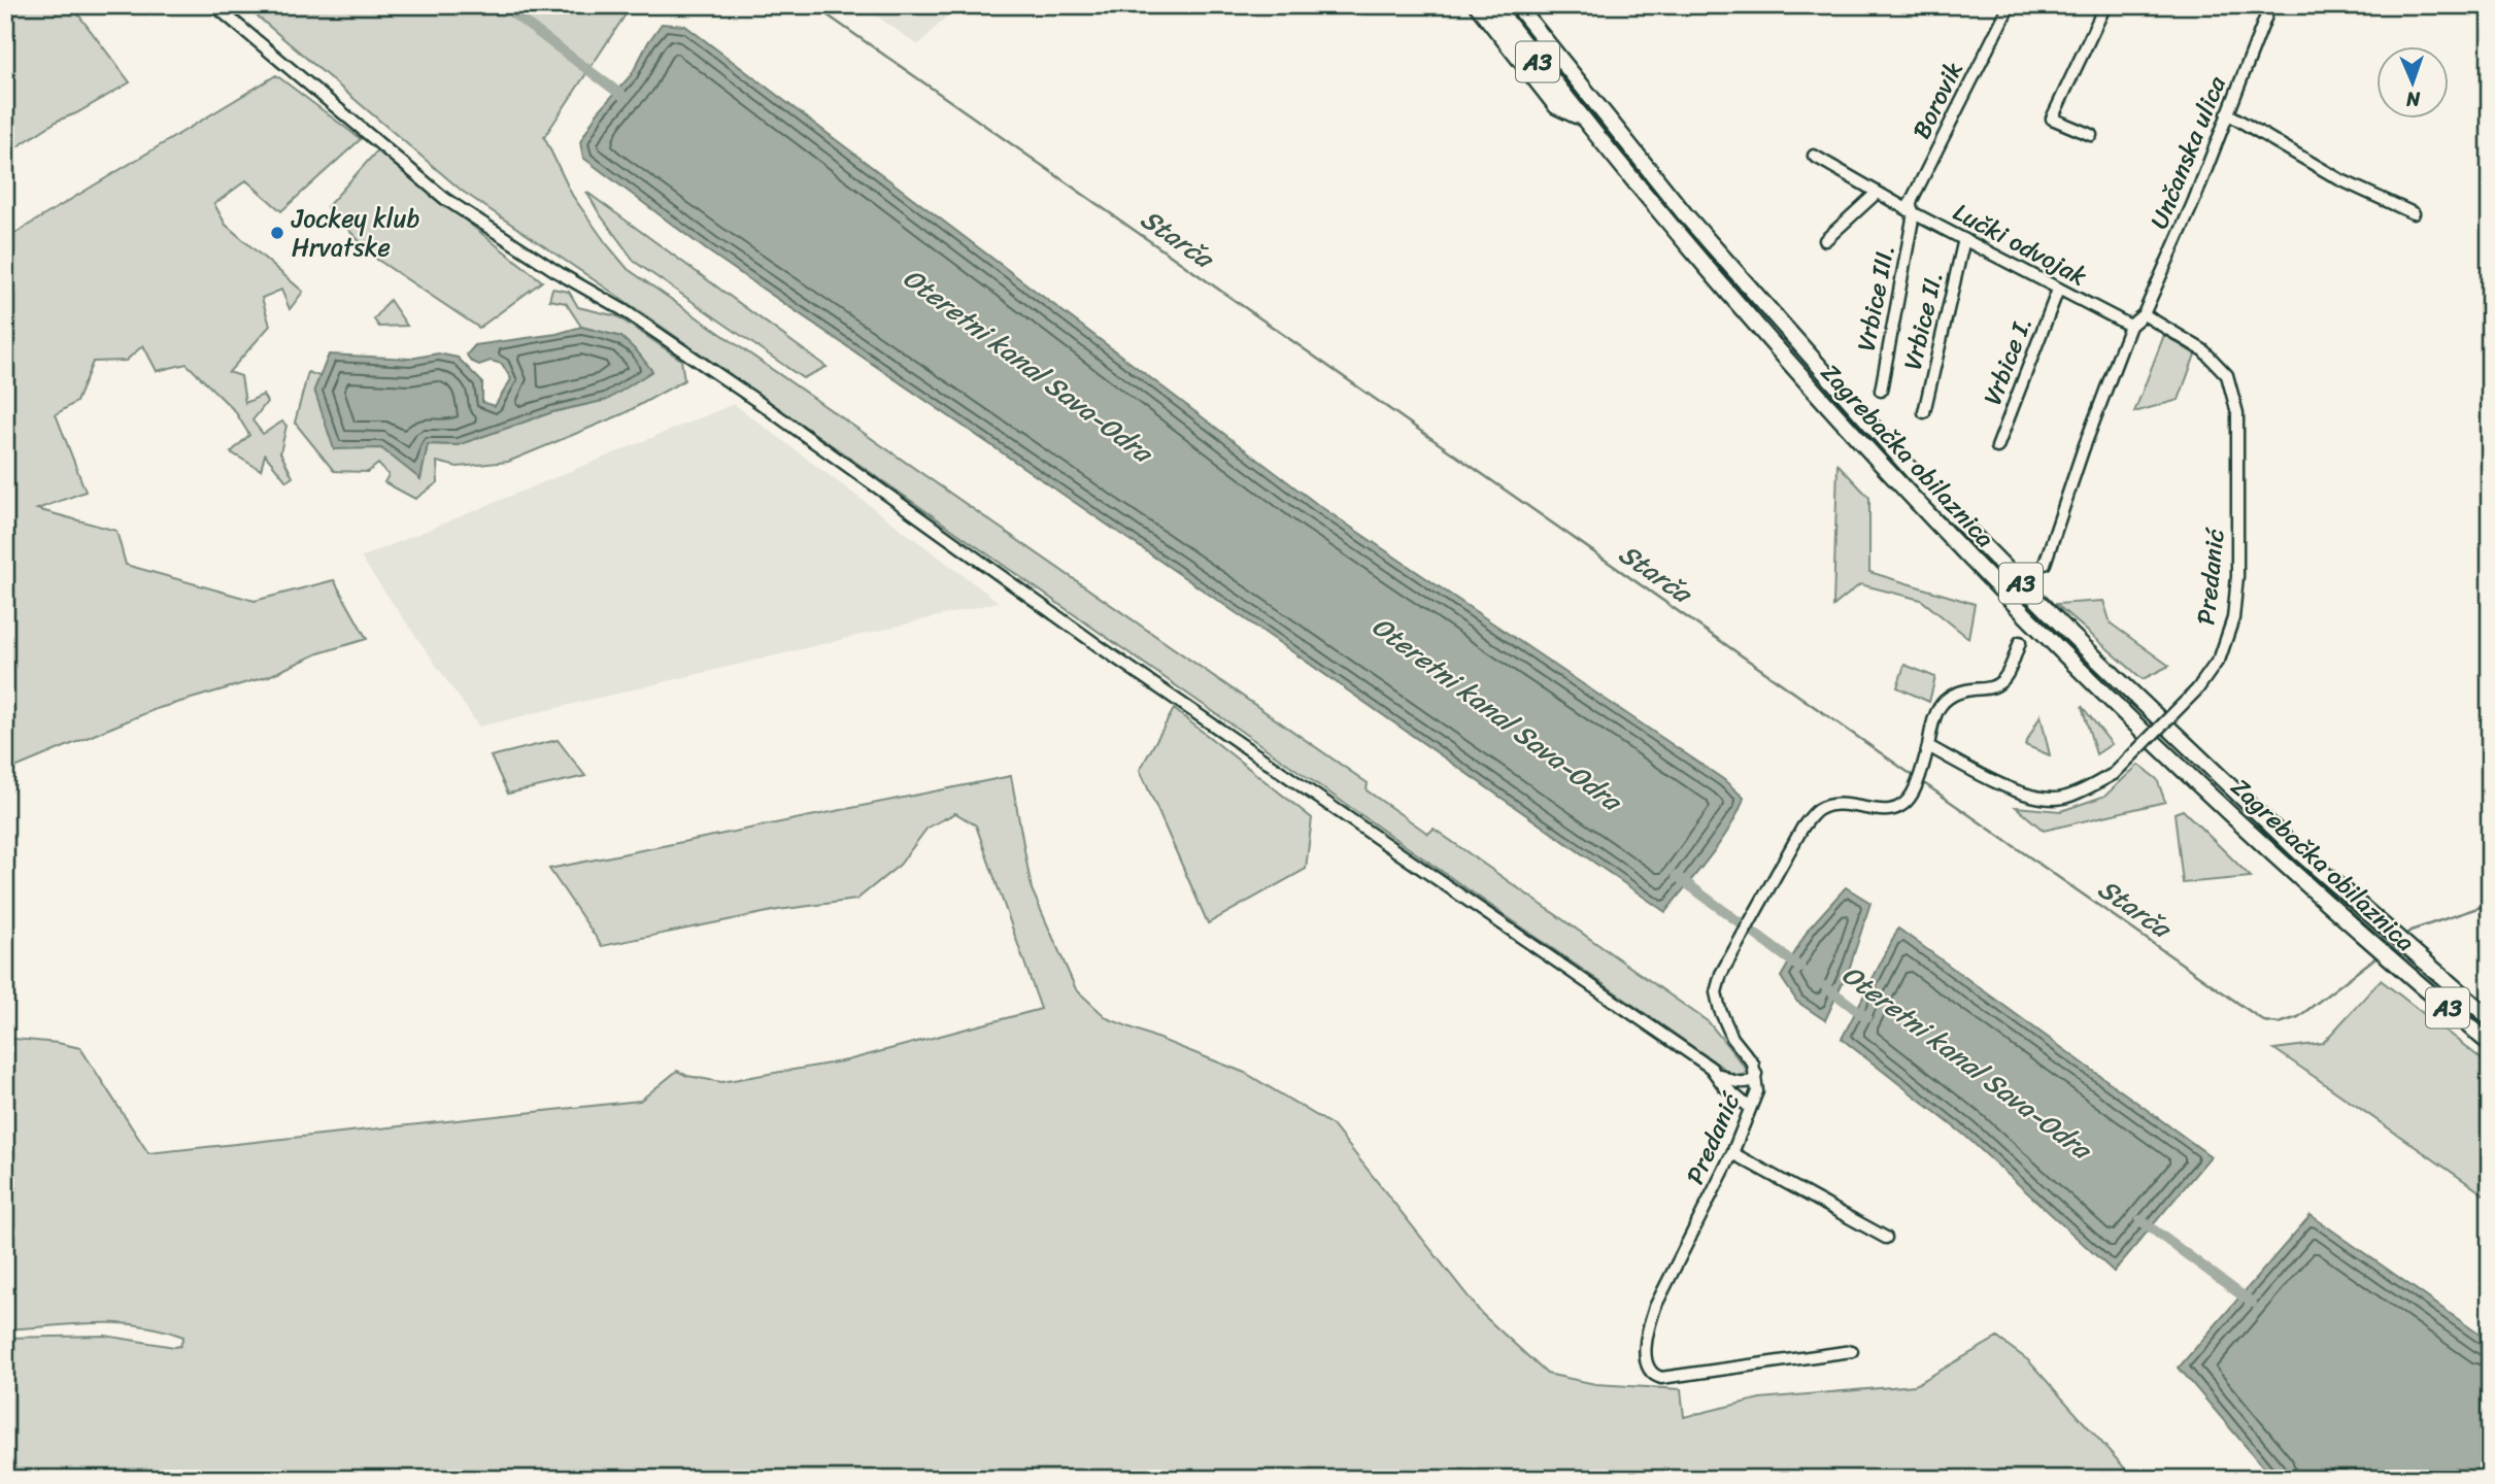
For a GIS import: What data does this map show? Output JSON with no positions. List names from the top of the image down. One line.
{"streets":{"highway":["A3","Zagrebačka obilaznica"],"street":["Borovik","Unčanska ulica","Lučki odvojak","Vrbice III.","Vrbice II.","Vrbice I.","Predanić"]},"crossings":[["Borovik","Lučki odvojak"],["Borovik","Vrbice III."],["Unčanska ulica","Predanić"],["Lučki odvojak","Vrbice III."],["Lučki odvojak","Vrbice II."],["Lučki odvojak","Vrbice I."]],"water":["Starča","Oteretni kanal Sava-Odra"],"places":["Jockey klub Hrvatske"],"north":"bottom"}
